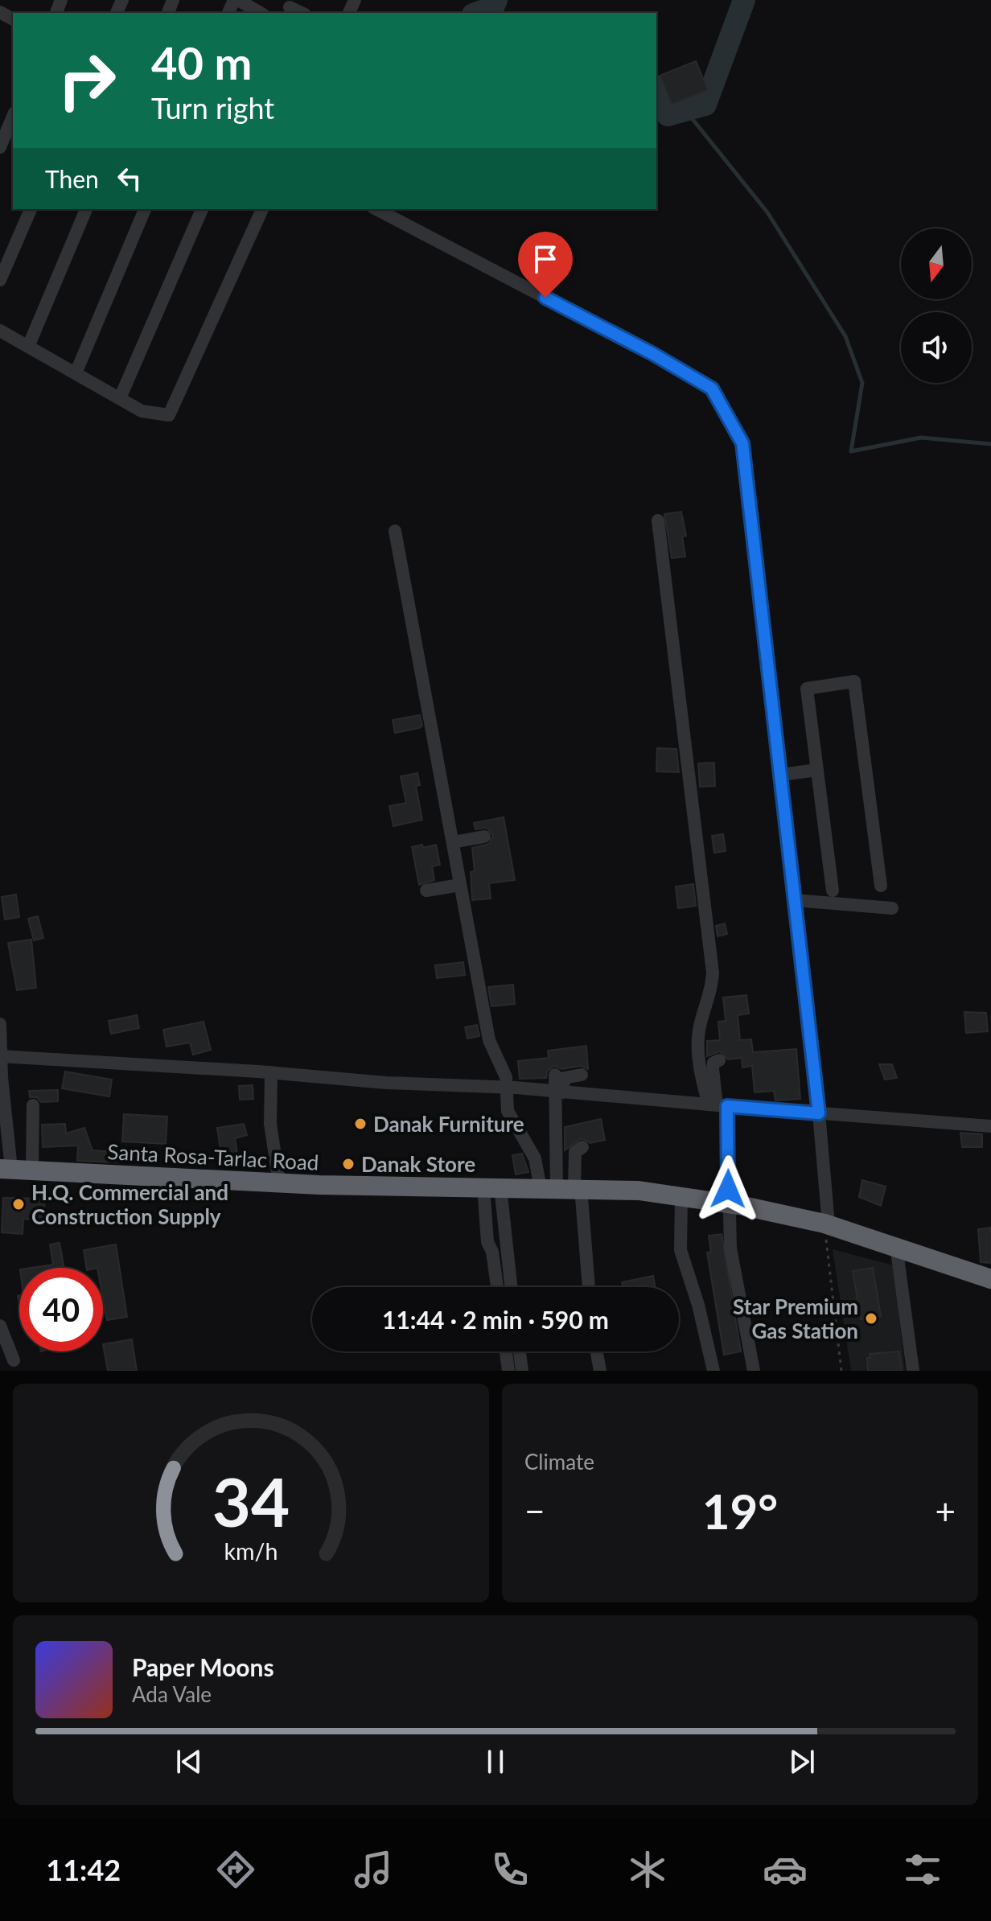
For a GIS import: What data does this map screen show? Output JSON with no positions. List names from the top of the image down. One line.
{"streets":{"highway":["Santa Rosa-Tarlac Road"]},"places":["Danak Furniture","Danak Store","H.Q. Commercial and Construction Supply","Star Premium Gas Station"],"north":"bottom","page":{"turn":["40 m","Turn right"],"then":"Then","limit":"40","trip":"11:44 · 2 min · 590 m","tile":"Climate","heat":["−","19°","+"],"song":["Paper Moons","Ada Vale"],"tabs":"11:42","gauge":["34","km/h"]}}
